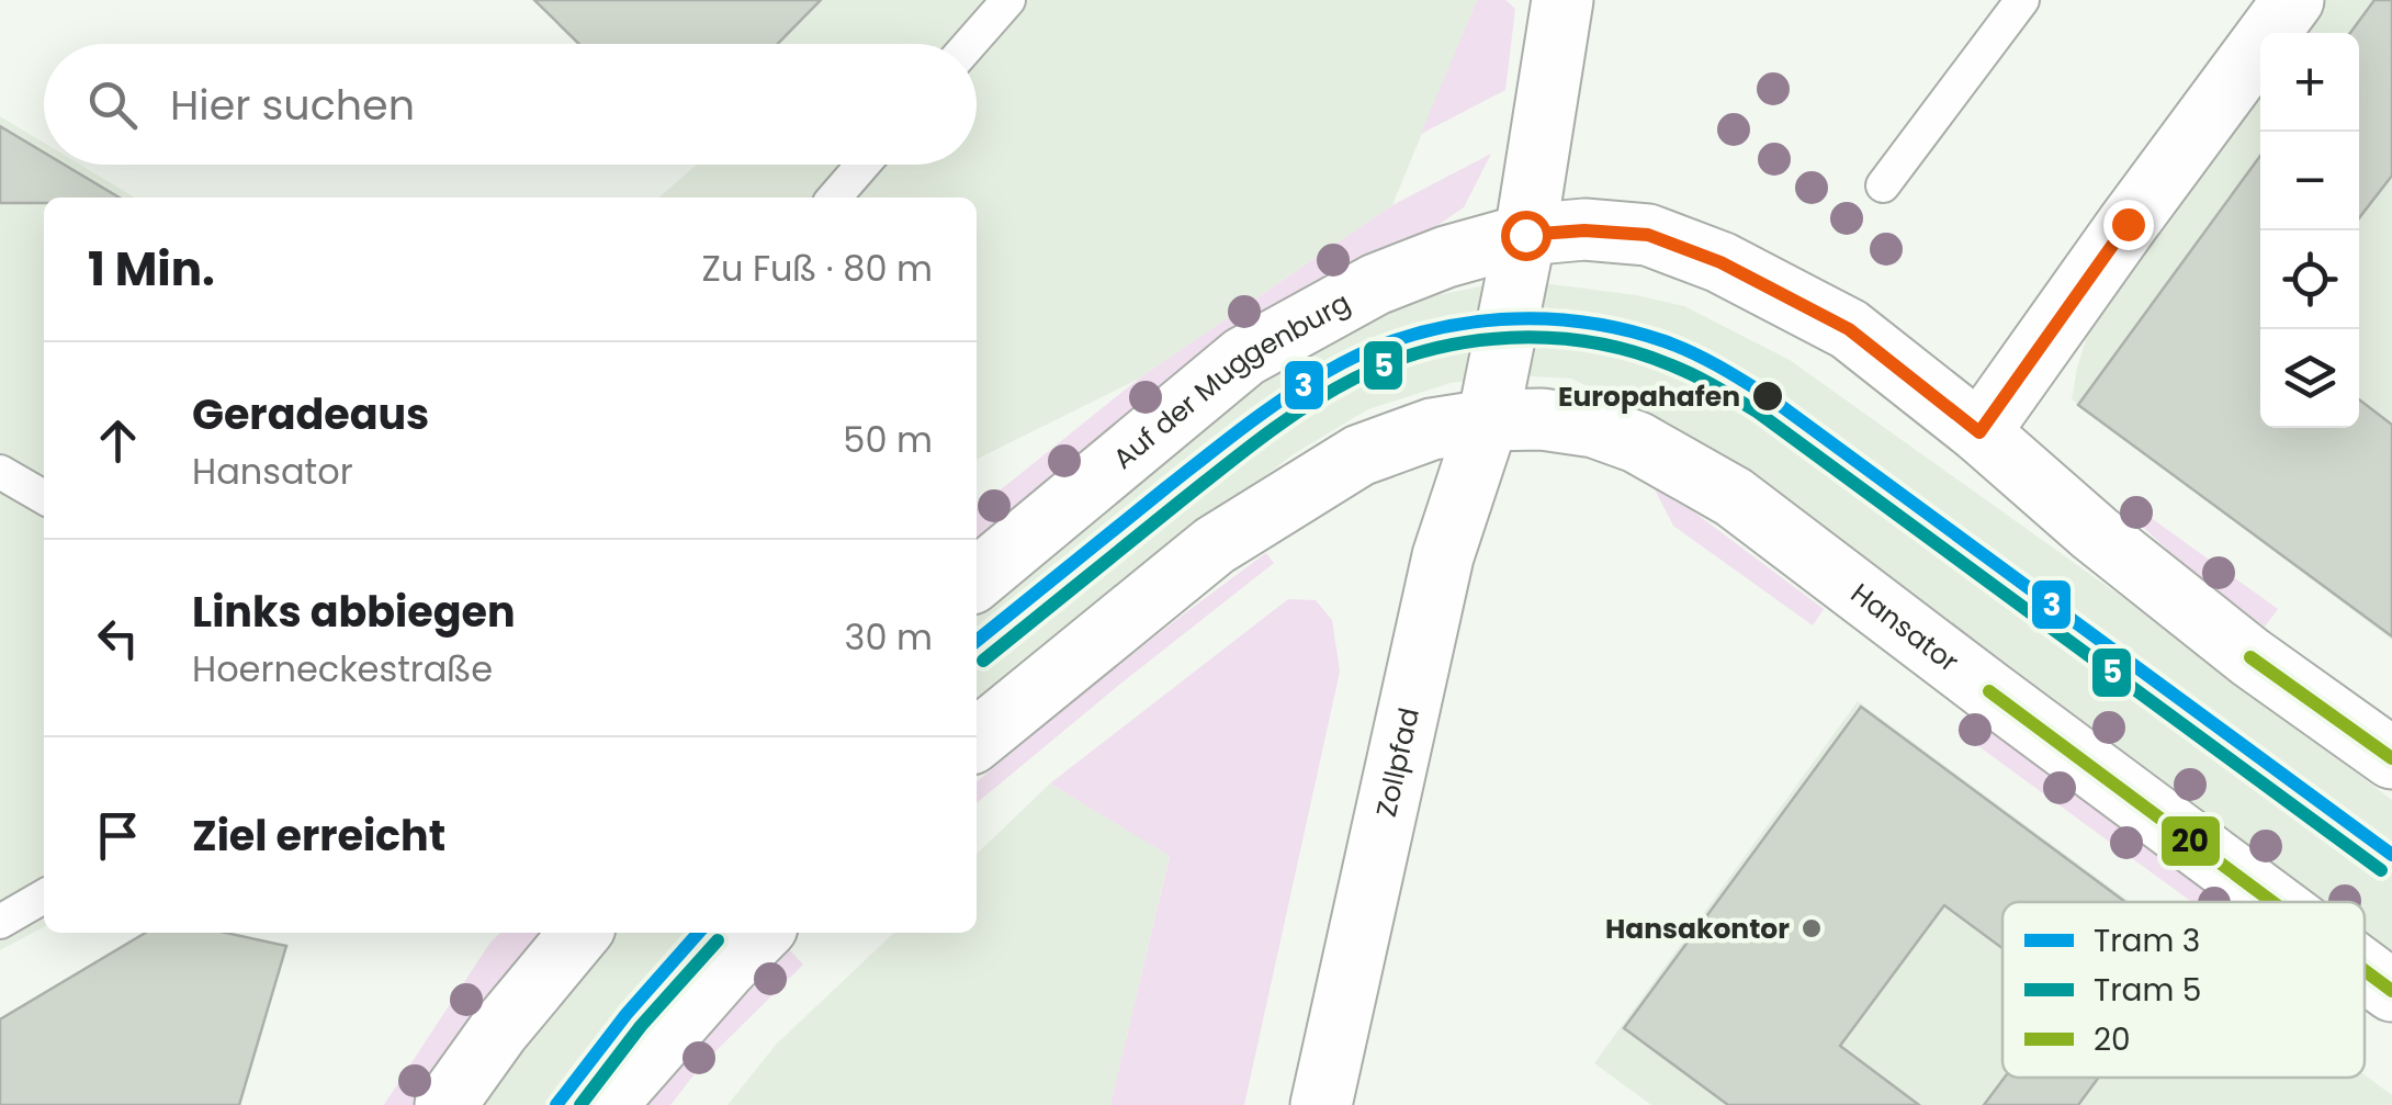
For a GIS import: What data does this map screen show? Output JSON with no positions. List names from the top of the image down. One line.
{"streets":{"street":["Auf der Muggenburg","Hansator","Zollpfad"]},"crossings":[["Auf der Muggenburg","Zollpfad"],["Hansator","Zollpfad"]],"places":["Europahafen","Hansakontor"],"lines":["tram line 3","tram line 5","transit line 20"],"legend":["Tram 3","Tram 5","20"],"page":{"map_buttons":["+","−"],"search":"Hier suchen","heading":["1 Min.","Zu Fuß · 80 m"],"list":[["Geradeaus","Hansator","50 m"],["Links abbiegen","Hoerneckestraße","30 m"],"Ziel erreicht"]}}
